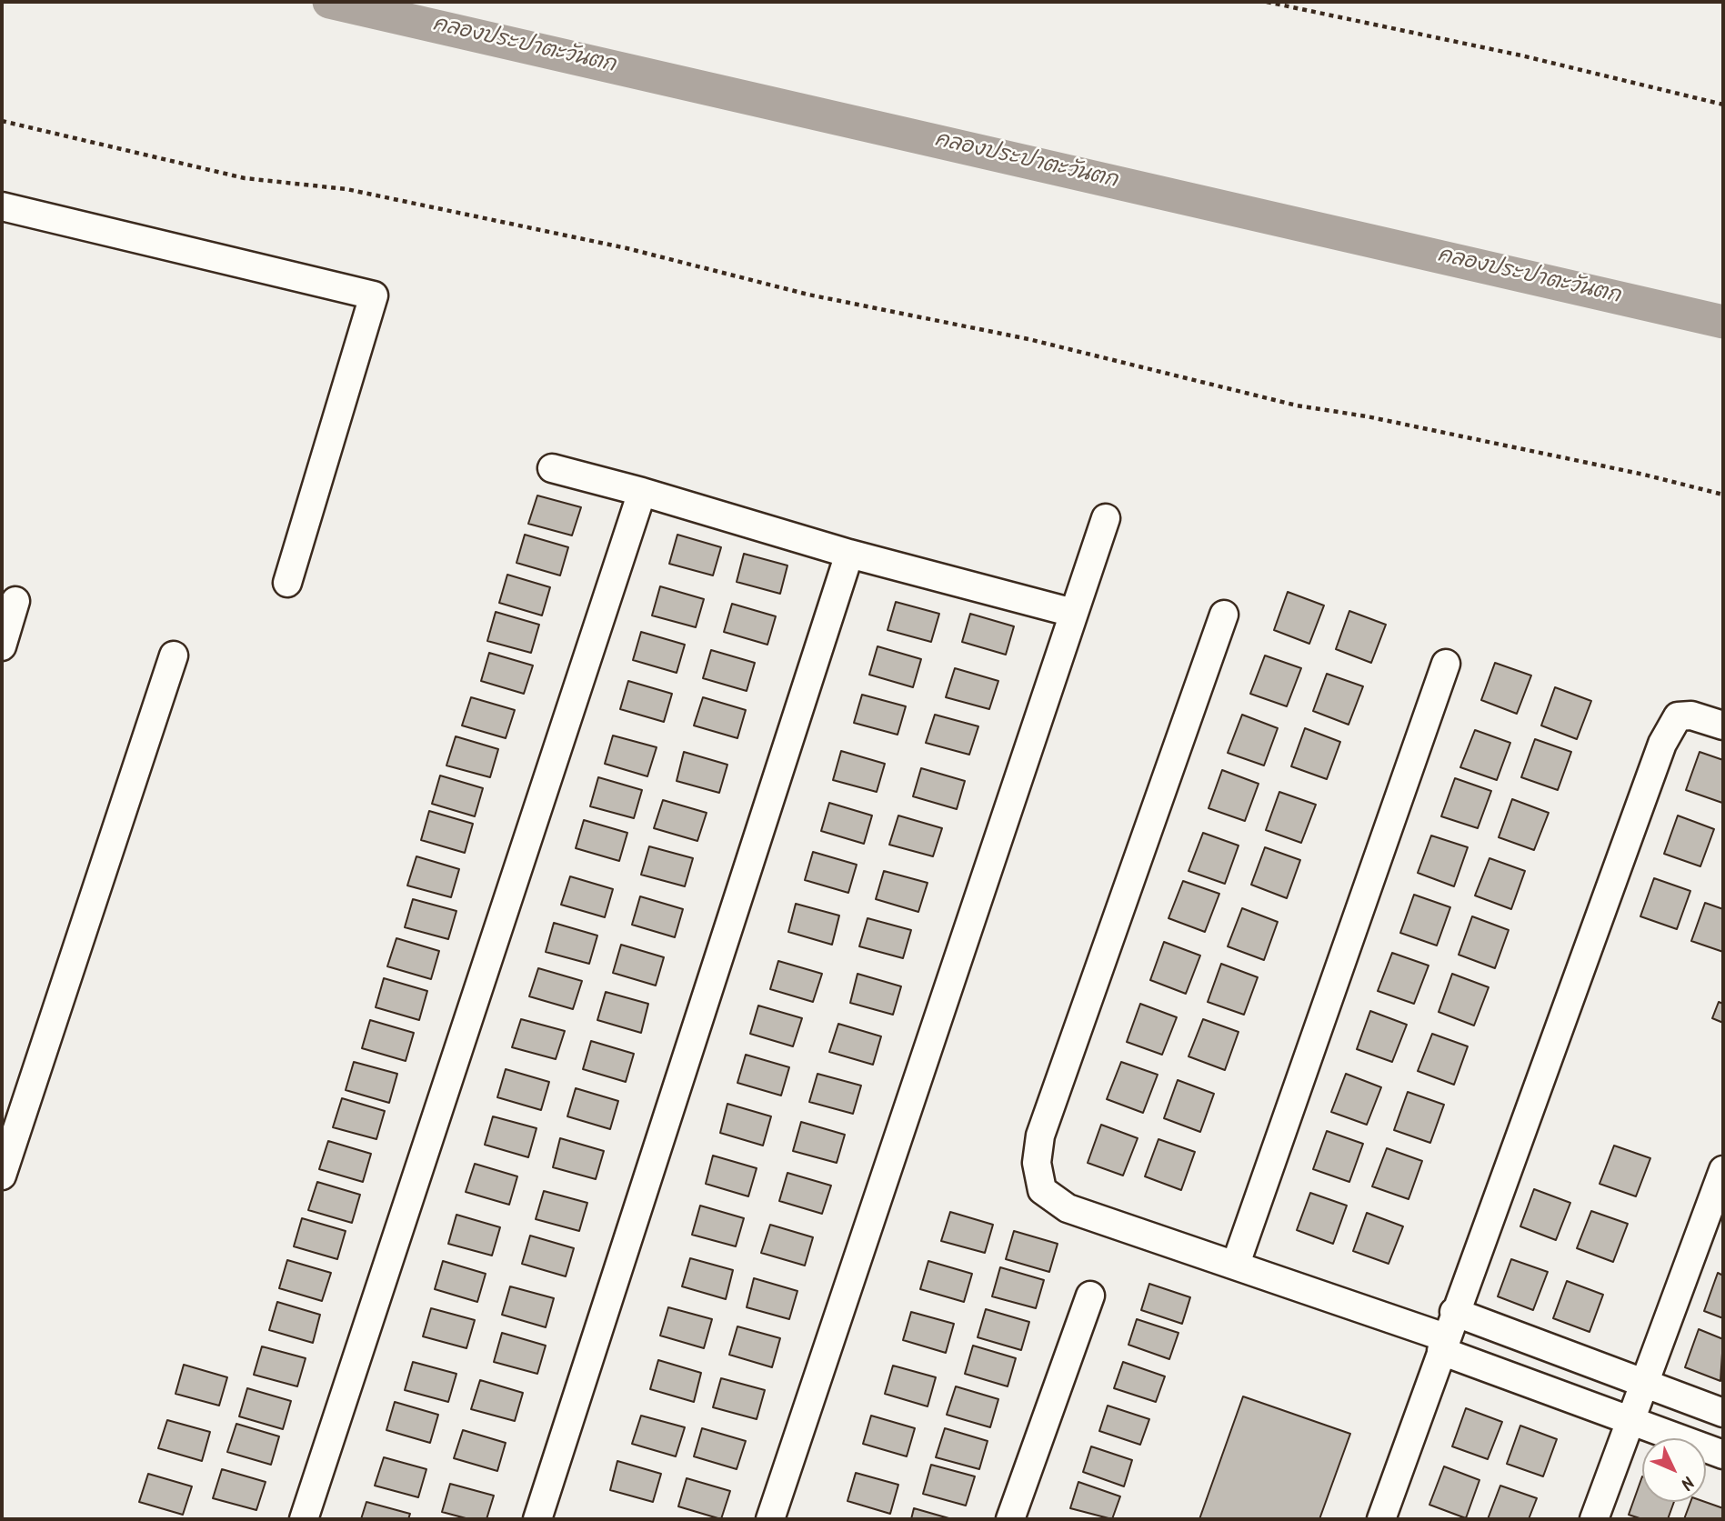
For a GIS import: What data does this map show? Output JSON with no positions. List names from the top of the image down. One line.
{"water":["คลองประปาตะวันตก"],"north":"bottom right"}
